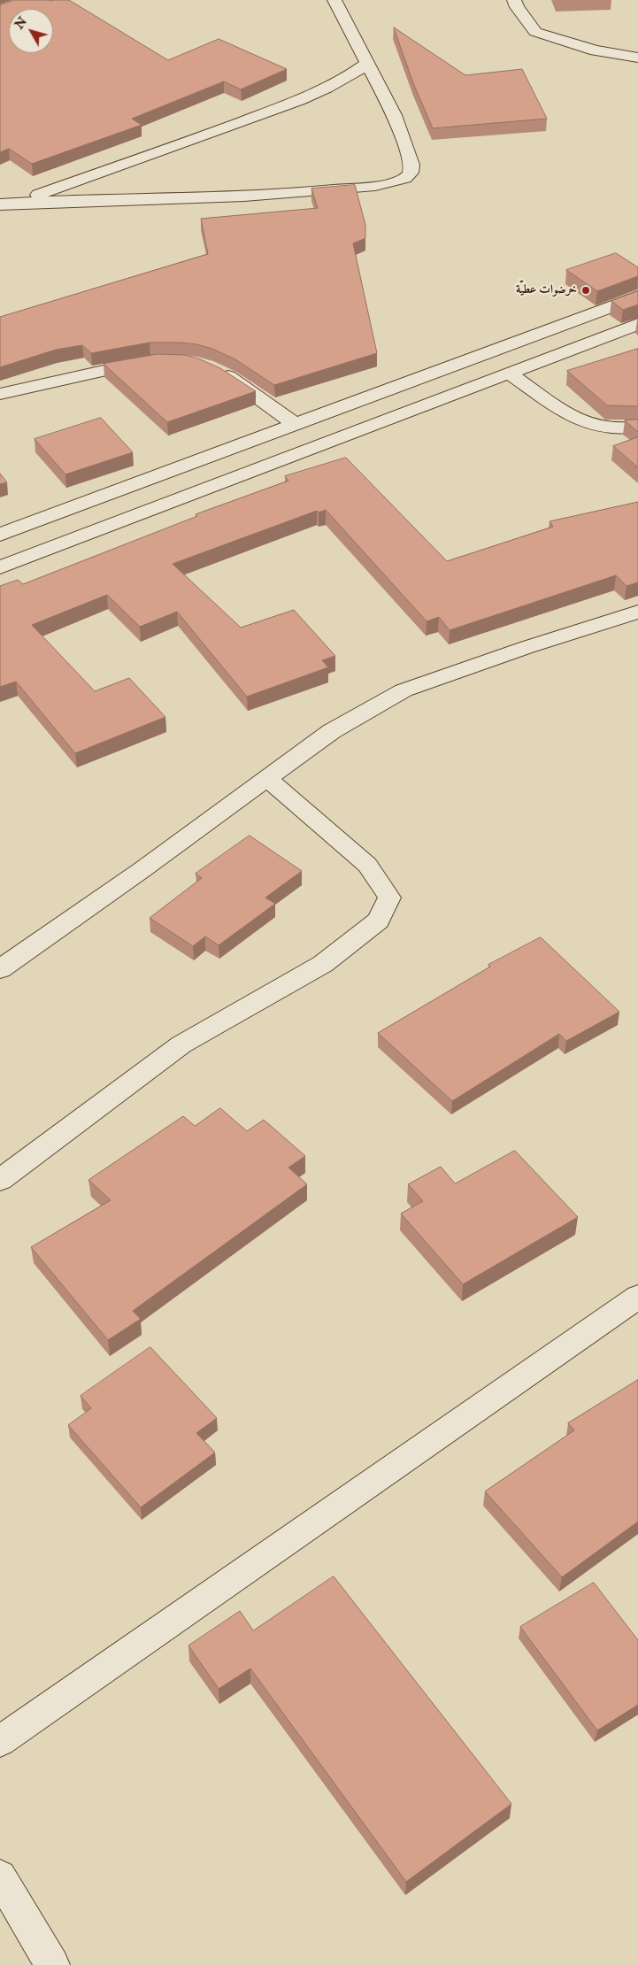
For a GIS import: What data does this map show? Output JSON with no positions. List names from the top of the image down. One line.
{"places":["خرضوات عطيّة"],"north":"top left"}
